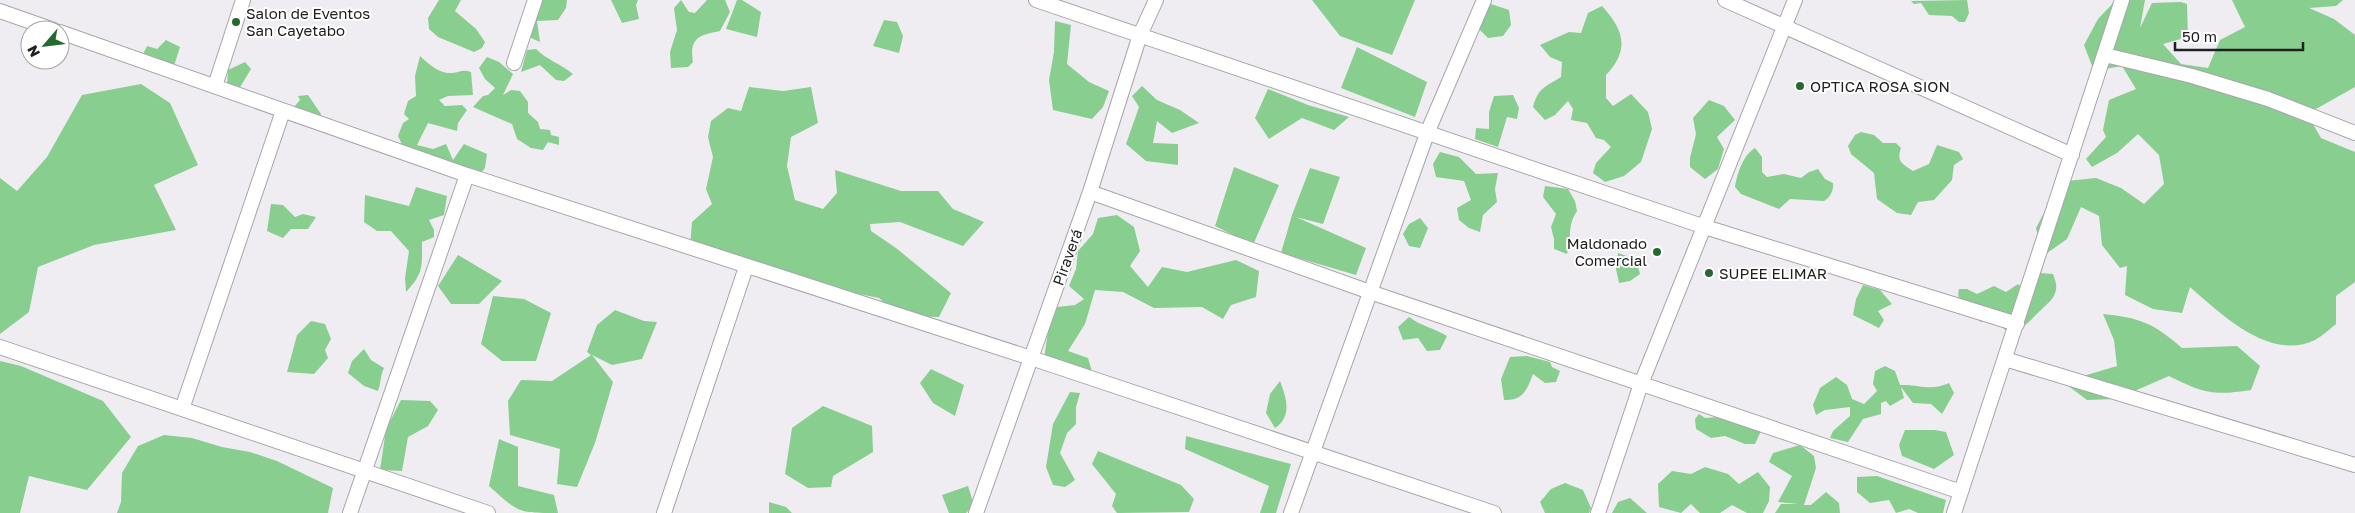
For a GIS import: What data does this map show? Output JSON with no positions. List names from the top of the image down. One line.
{"streets":{"street":["Piraverá"]},"places":["Salon de Eventos San Cayetabo","OPTICA ROSA SION","Maldonado Comercial","SUPEE ELIMAR"],"scale_bar":"50 m","north":"bottom left"}
